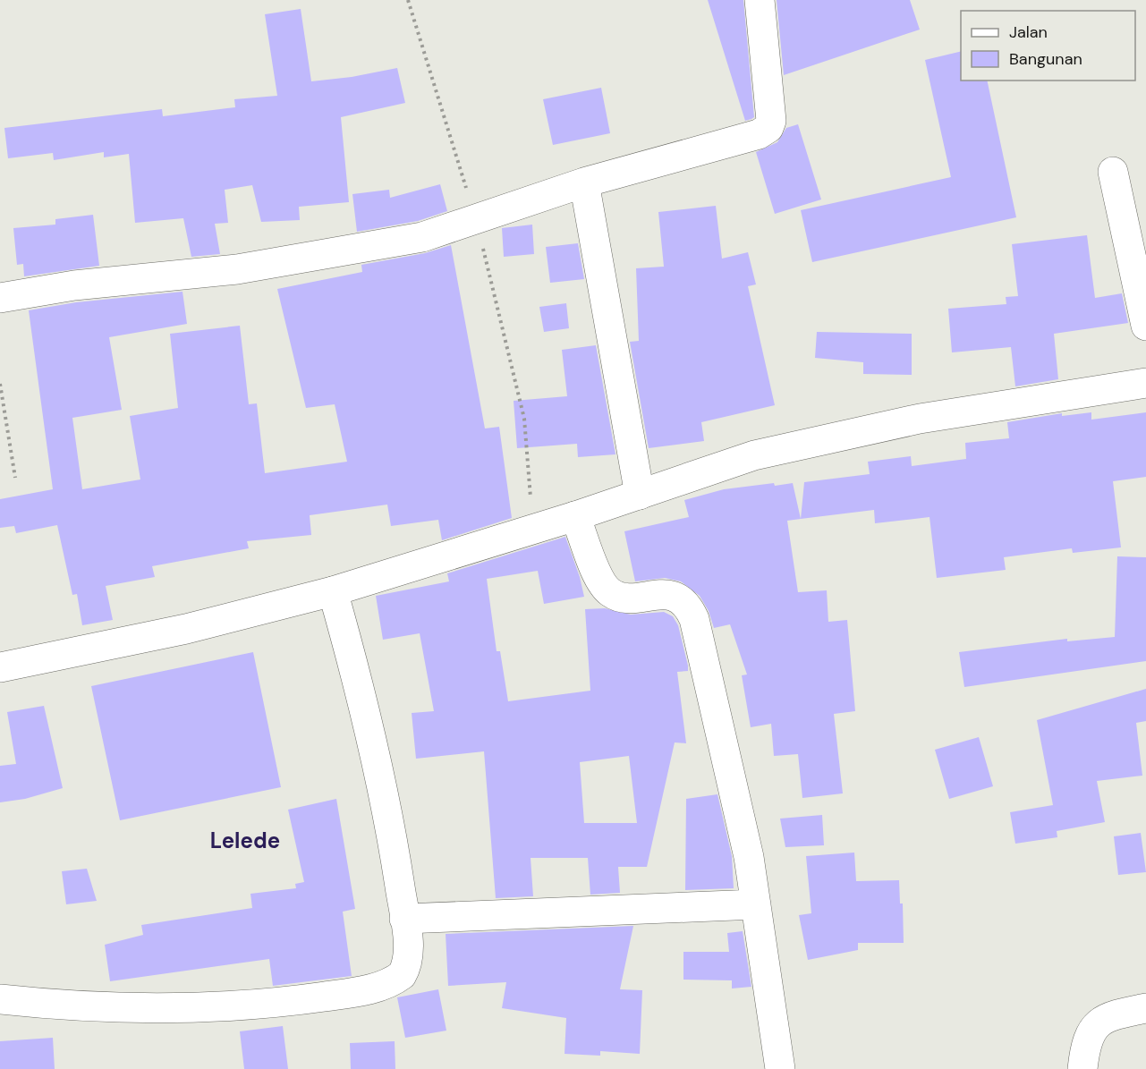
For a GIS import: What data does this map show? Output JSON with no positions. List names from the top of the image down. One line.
{"districts":["Lelede"],"legend":["Jalan","Bangunan"]}
